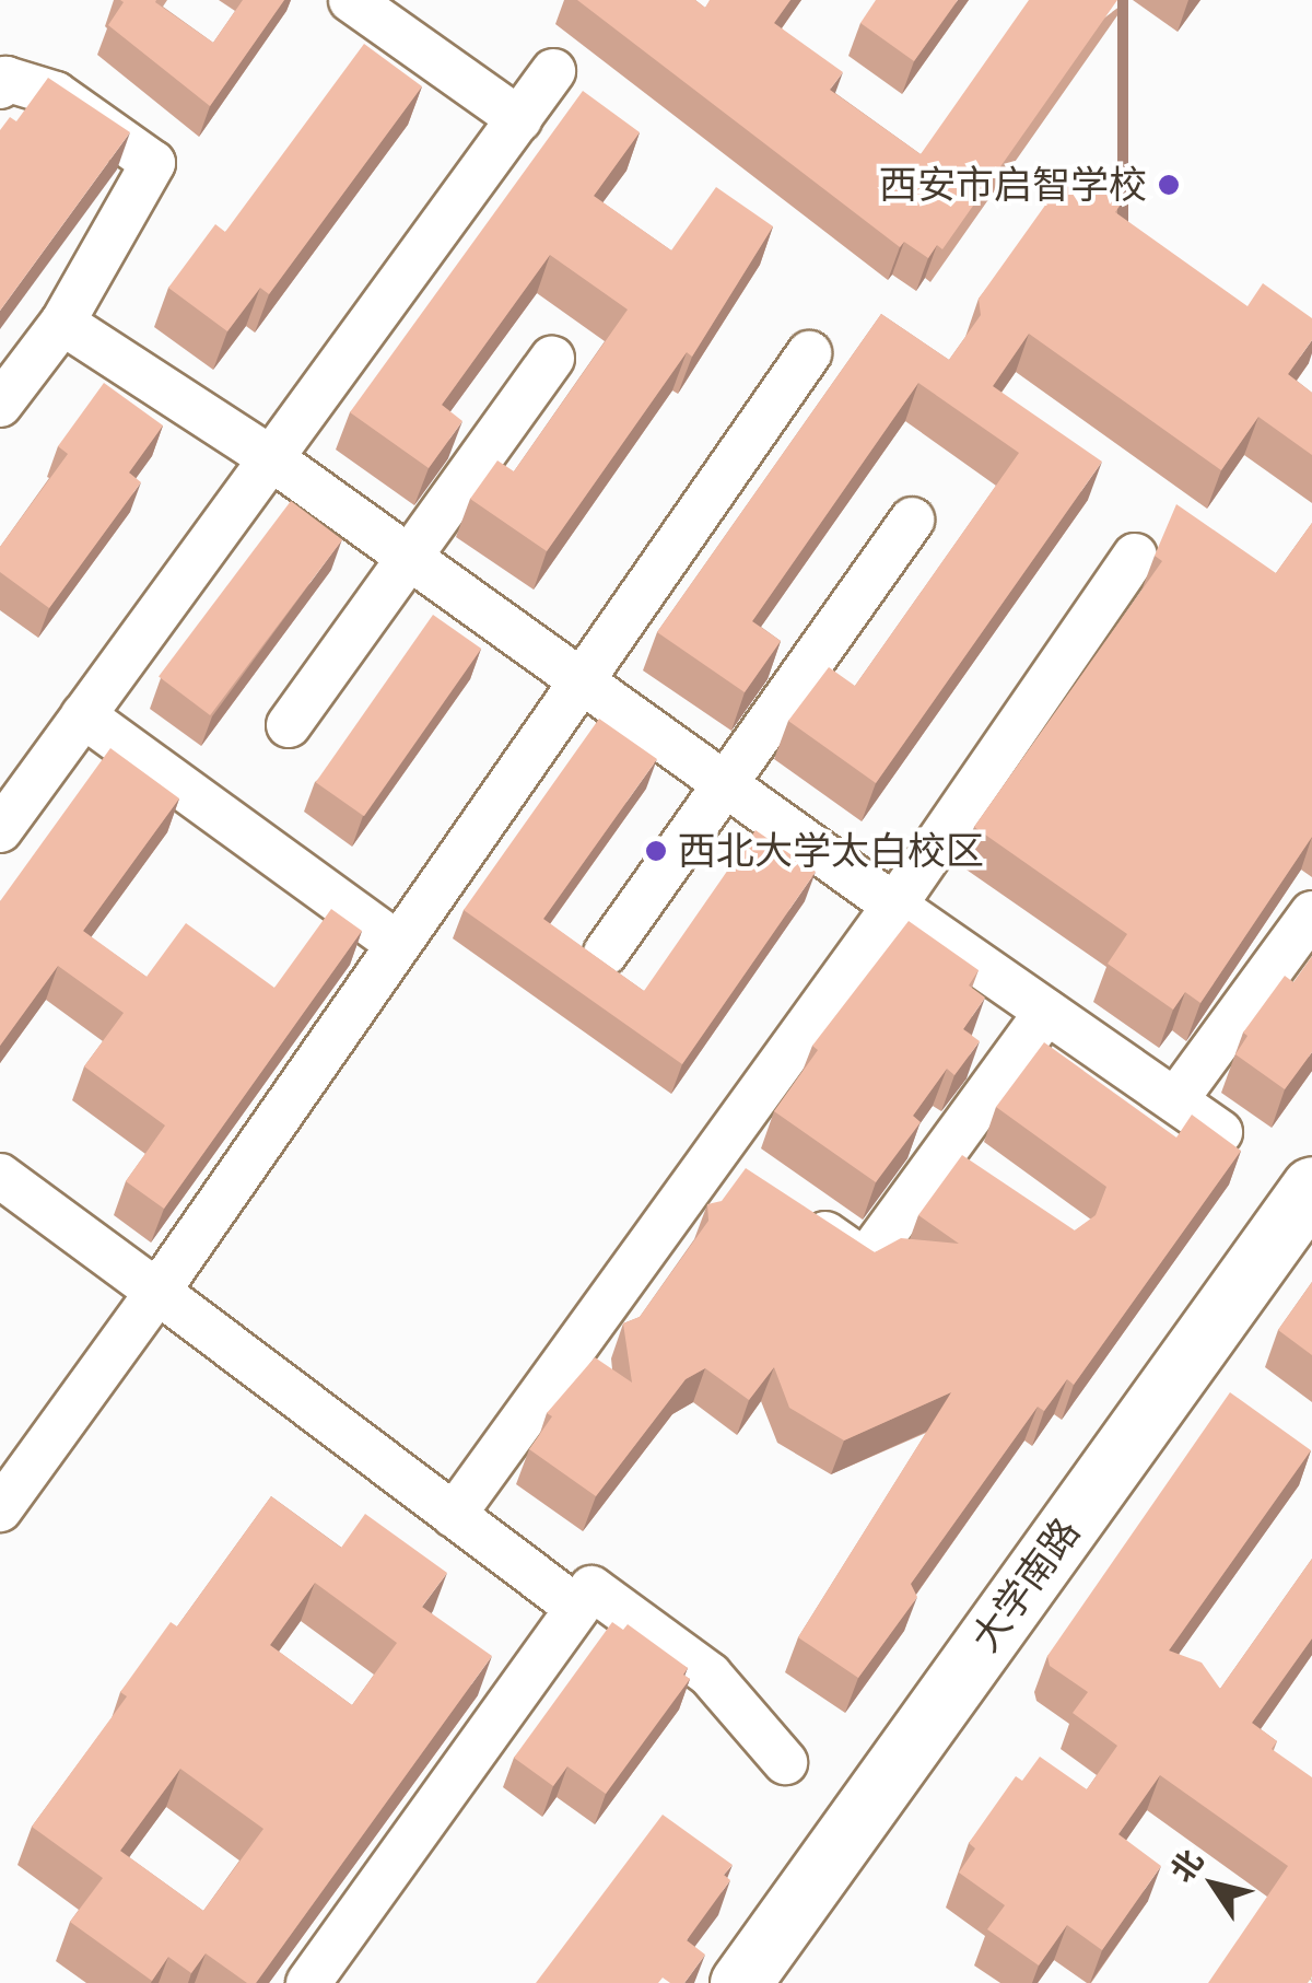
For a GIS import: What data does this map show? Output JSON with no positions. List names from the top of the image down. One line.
{"streets":{"street":["大学南路"]},"places":["西安市启智学校","西北大学太白校区"],"north":"top left"}
